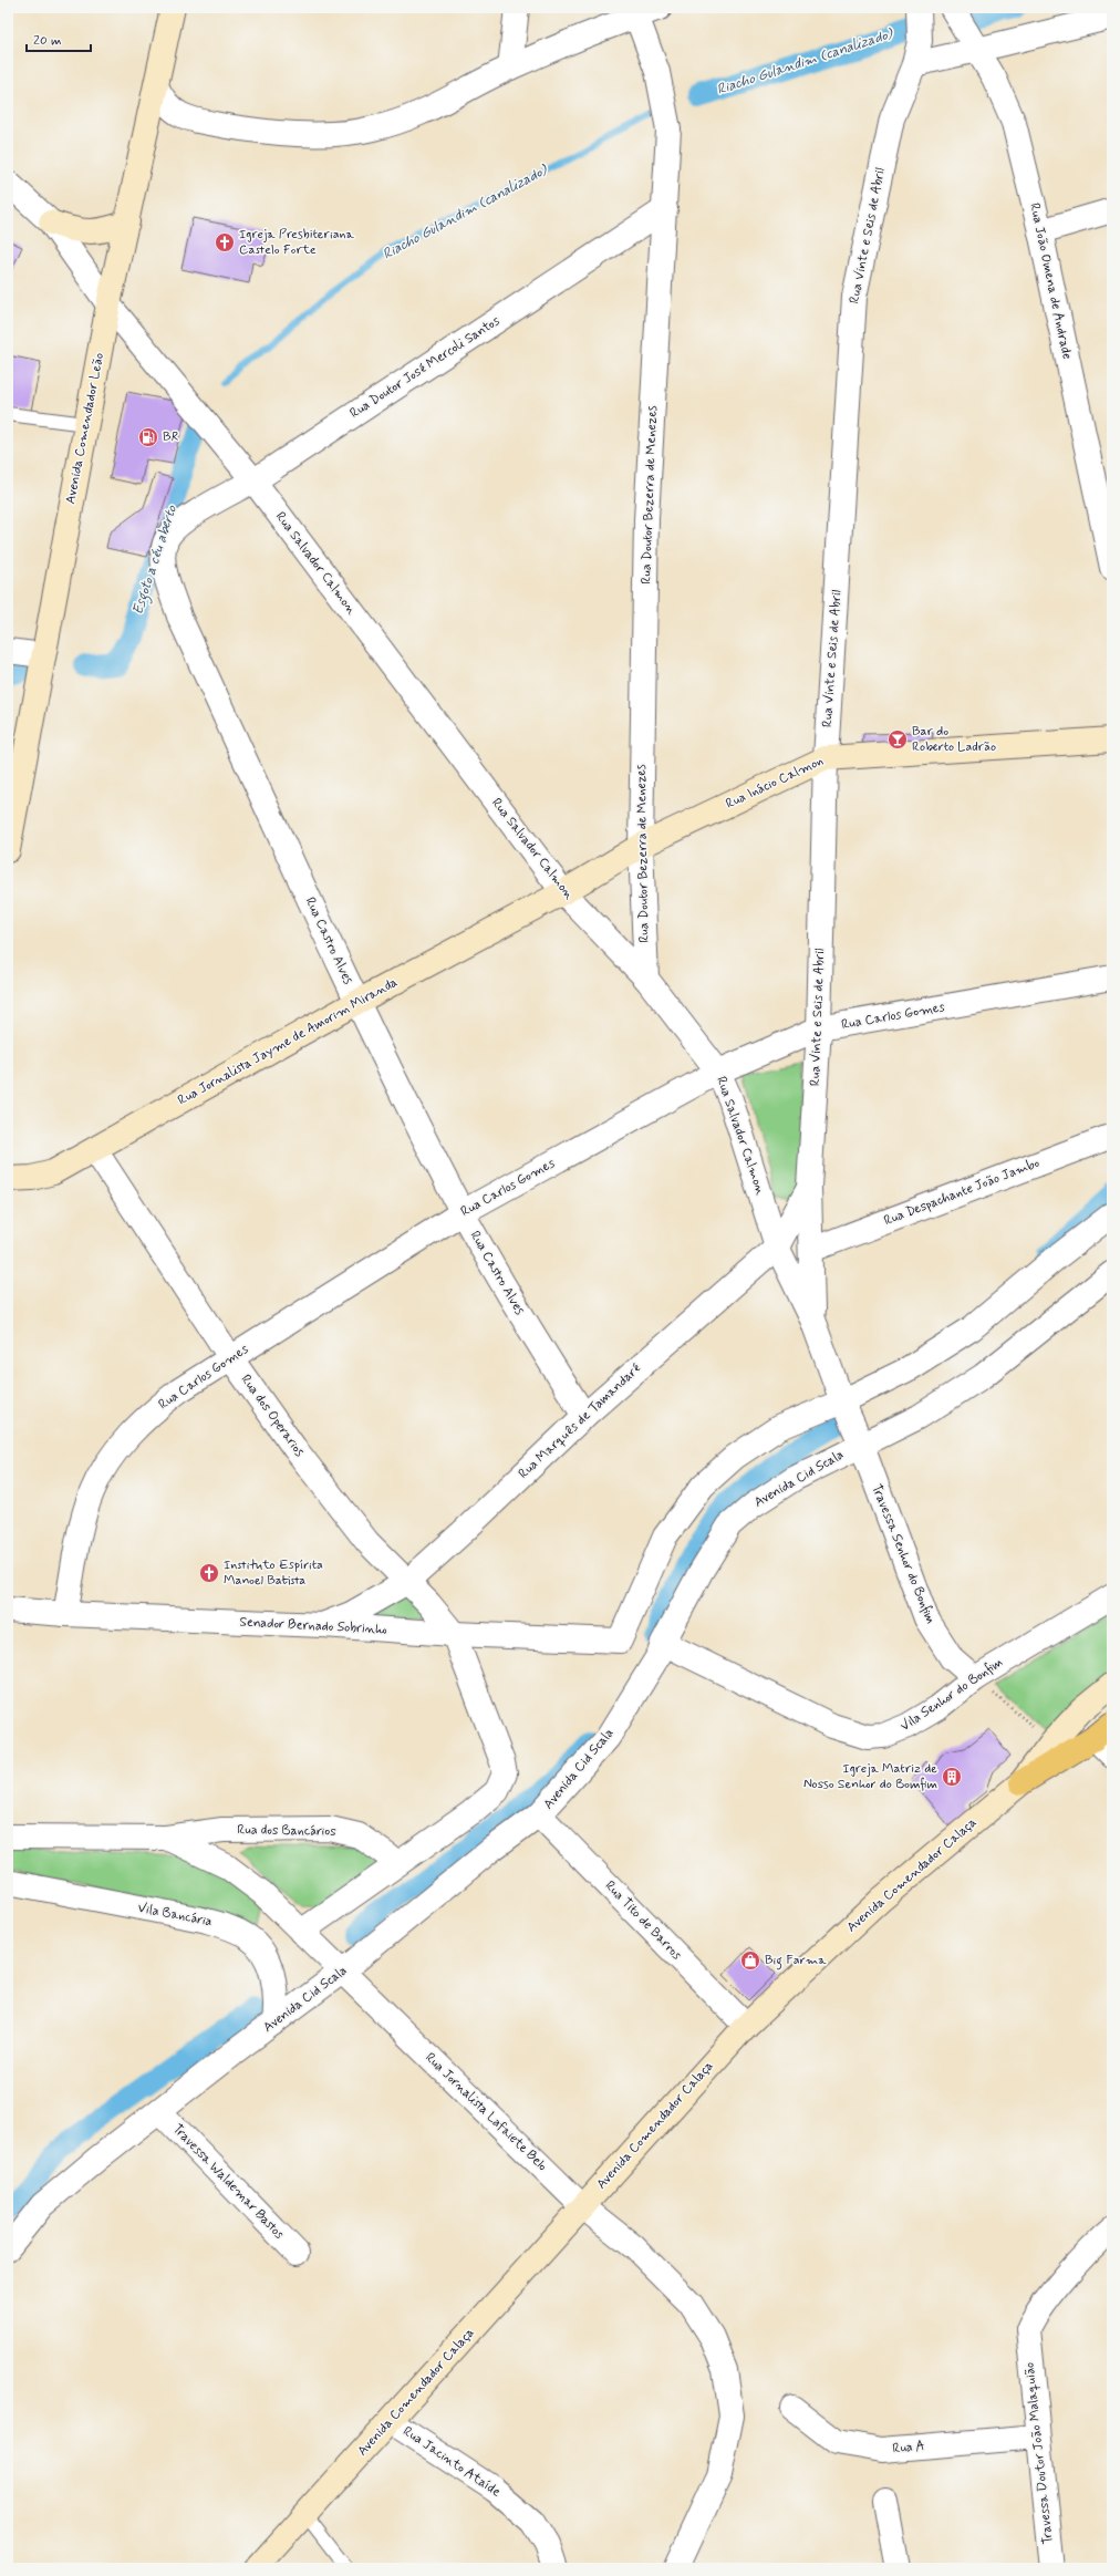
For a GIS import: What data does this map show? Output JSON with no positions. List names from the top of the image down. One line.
{"streets":{"main road":["Avenida Comendador Leão","Rua Inácio Calmon","Rua Jornalista Jayme de Amorim Miranda","Avenida Comendador Calaça"],"street":["Rua Vinte e Seis de Abril","Rua João Omena de Andrade","Rua Doutor José Mercoli Santos","Rua Doutor Bezerra de Menezes","Rua Salvador Calmon","Rua Castro Alves","Rua Carlos Gomes","Rua Despachante João Jambo","Rua dos Operarios","Rua Marquês de Tamandaré","Avenida Cid Scala","Travessa Senhor do Bonfim","Senador Bernado Sobrinho","Vila Senhor do Bonfim","Rua dos Bancários","Vila Bancária","Rua Tito de Barros","Rua Jornalista Lafaiete Belo","Travessa Waldemar Bastos","Rua A","Travessa Doutor João Malaquião","Rua Jacinto Ataíde"]},"crossings":[["Rua Vinte e Seis de Abril","Rua Salvador Calmon"],["Rua Vinte e Seis de Abril","Rua Inácio Calmon"],["Rua Vinte e Seis de Abril","Rua Carlos Gomes"],["Rua Vinte e Seis de Abril","Rua Despachante João Jambo"],["Rua Vinte e Seis de Abril","Rua Marquês de Tamandaré"],["Rua Doutor José Mercoli Santos","Rua Doutor Bezerra de Menezes"],["Rua Doutor José Mercoli Santos","Rua Salvador Calmon"],["Rua Doutor José Mercoli Santos","Rua Castro Alves"],["Avenida Comendador Leão","Rua Salvador Calmon"],["Rua Doutor Bezerra de Menezes","Rua Salvador Calmon"],["Rua Doutor Bezerra de Menezes","Rua Inácio Calmon"],["Rua Salvador Calmon","Rua Inácio Calmon"],["Rua Salvador Calmon","Rua Carlos Gomes"],["Rua Salvador Calmon","Rua Jornalista Jayme de Amorim Miranda"],["Rua Salvador Calmon","Rua Marquês de Tamandaré"],["Rua Salvador Calmon","Avenida Cid Scala"],["Rua Salvador Calmon","Travessa Senhor do Bonfim"],["Rua Salvador Calmon","Senador Bernado Sobrinho"],["Rua Inácio Calmon","Rua Jornalista Jayme de Amorim Miranda"],["Rua Castro Alves","Rua Carlos Gomes"],["Rua Castro Alves","Rua Jornalista Jayme de Amorim Miranda"],["Rua Castro Alves","Rua Marquês de Tamandaré"],["Rua Carlos Gomes","Rua dos Operarios"],["Rua Carlos Gomes","Senador Bernado Sobrinho"],["Rua Jornalista Jayme de Amorim Miranda","Rua dos Operarios"],["Rua dos Operarios","Rua Marquês de Tamandaré"],["Rua Marquês de Tamandaré","Senador Bernado Sobrinho"],["Avenida Cid Scala","Travessa Senhor do Bonfim"],["Avenida Cid Scala","Vila Senhor do Bonfim"],["Avenida Cid Scala","Rua dos Bancários"],["Avenida Cid Scala","Vila Bancária"],["Avenida Cid Scala","Rua Tito de Barros"],["Avenida Cid Scala","Rua Jornalista Lafaiete Belo"],["Avenida Cid Scala","Travessa Waldemar Bastos"],["Travessa Senhor do Bonfim","Vila Senhor do Bonfim"],["Rua dos Bancários","Rua Jornalista Lafaiete Belo"],["Avenida Comendador Calaça","Rua Tito de Barros"],["Avenida Comendador Calaça","Rua Jornalista Lafaiete Belo"],["Avenida Comendador Calaça","Rua Jacinto Ataíde"],["Rua A","Travessa Doutor João Malaquião"]],"water":["Riacho Gulandim (canalizado)","Esgoto a céu aberto"],"places":{"church":["Igreja Presbiteriana Castelo Forte","Instituto Espírita Manoel Batista"],"fuel station":["BR"],"bar":["Bar do Roberto Ladrão"],"building":["Igreja Matriz de Nosso Senhor do Bomfim"],"shop":["Big Farma"]},"scale_bar":"20 m"}
